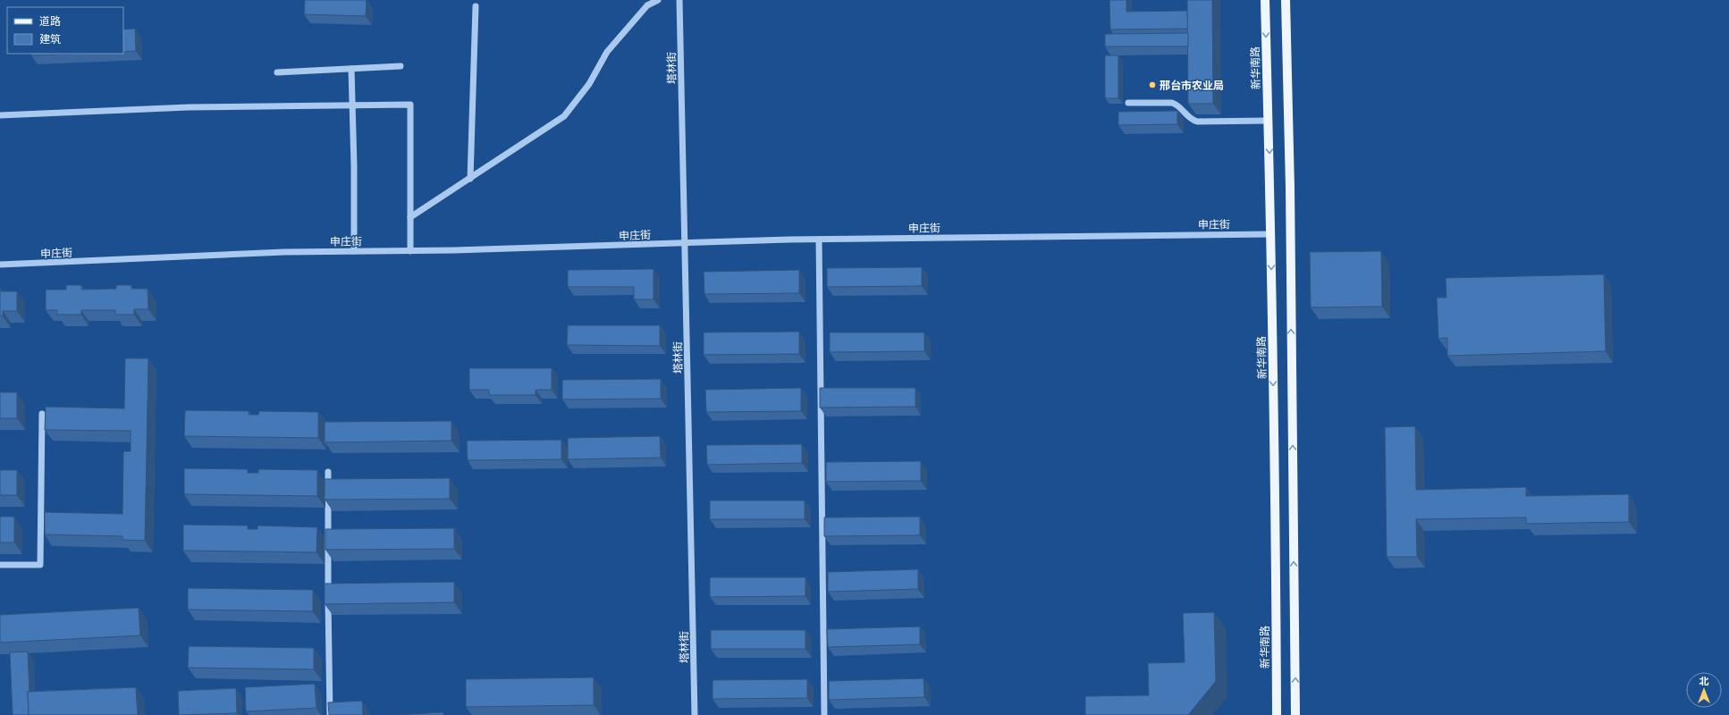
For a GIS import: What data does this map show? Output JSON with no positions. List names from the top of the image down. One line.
{"streets":{"main road":["新华南路"],"street":["塔林街","申庄街"]},"crossings":[["塔林街","申庄街"],["新华南路","申庄街"]],"places":["邢台市农业局"],"legend":["道路","建筑"],"north":"top"}
